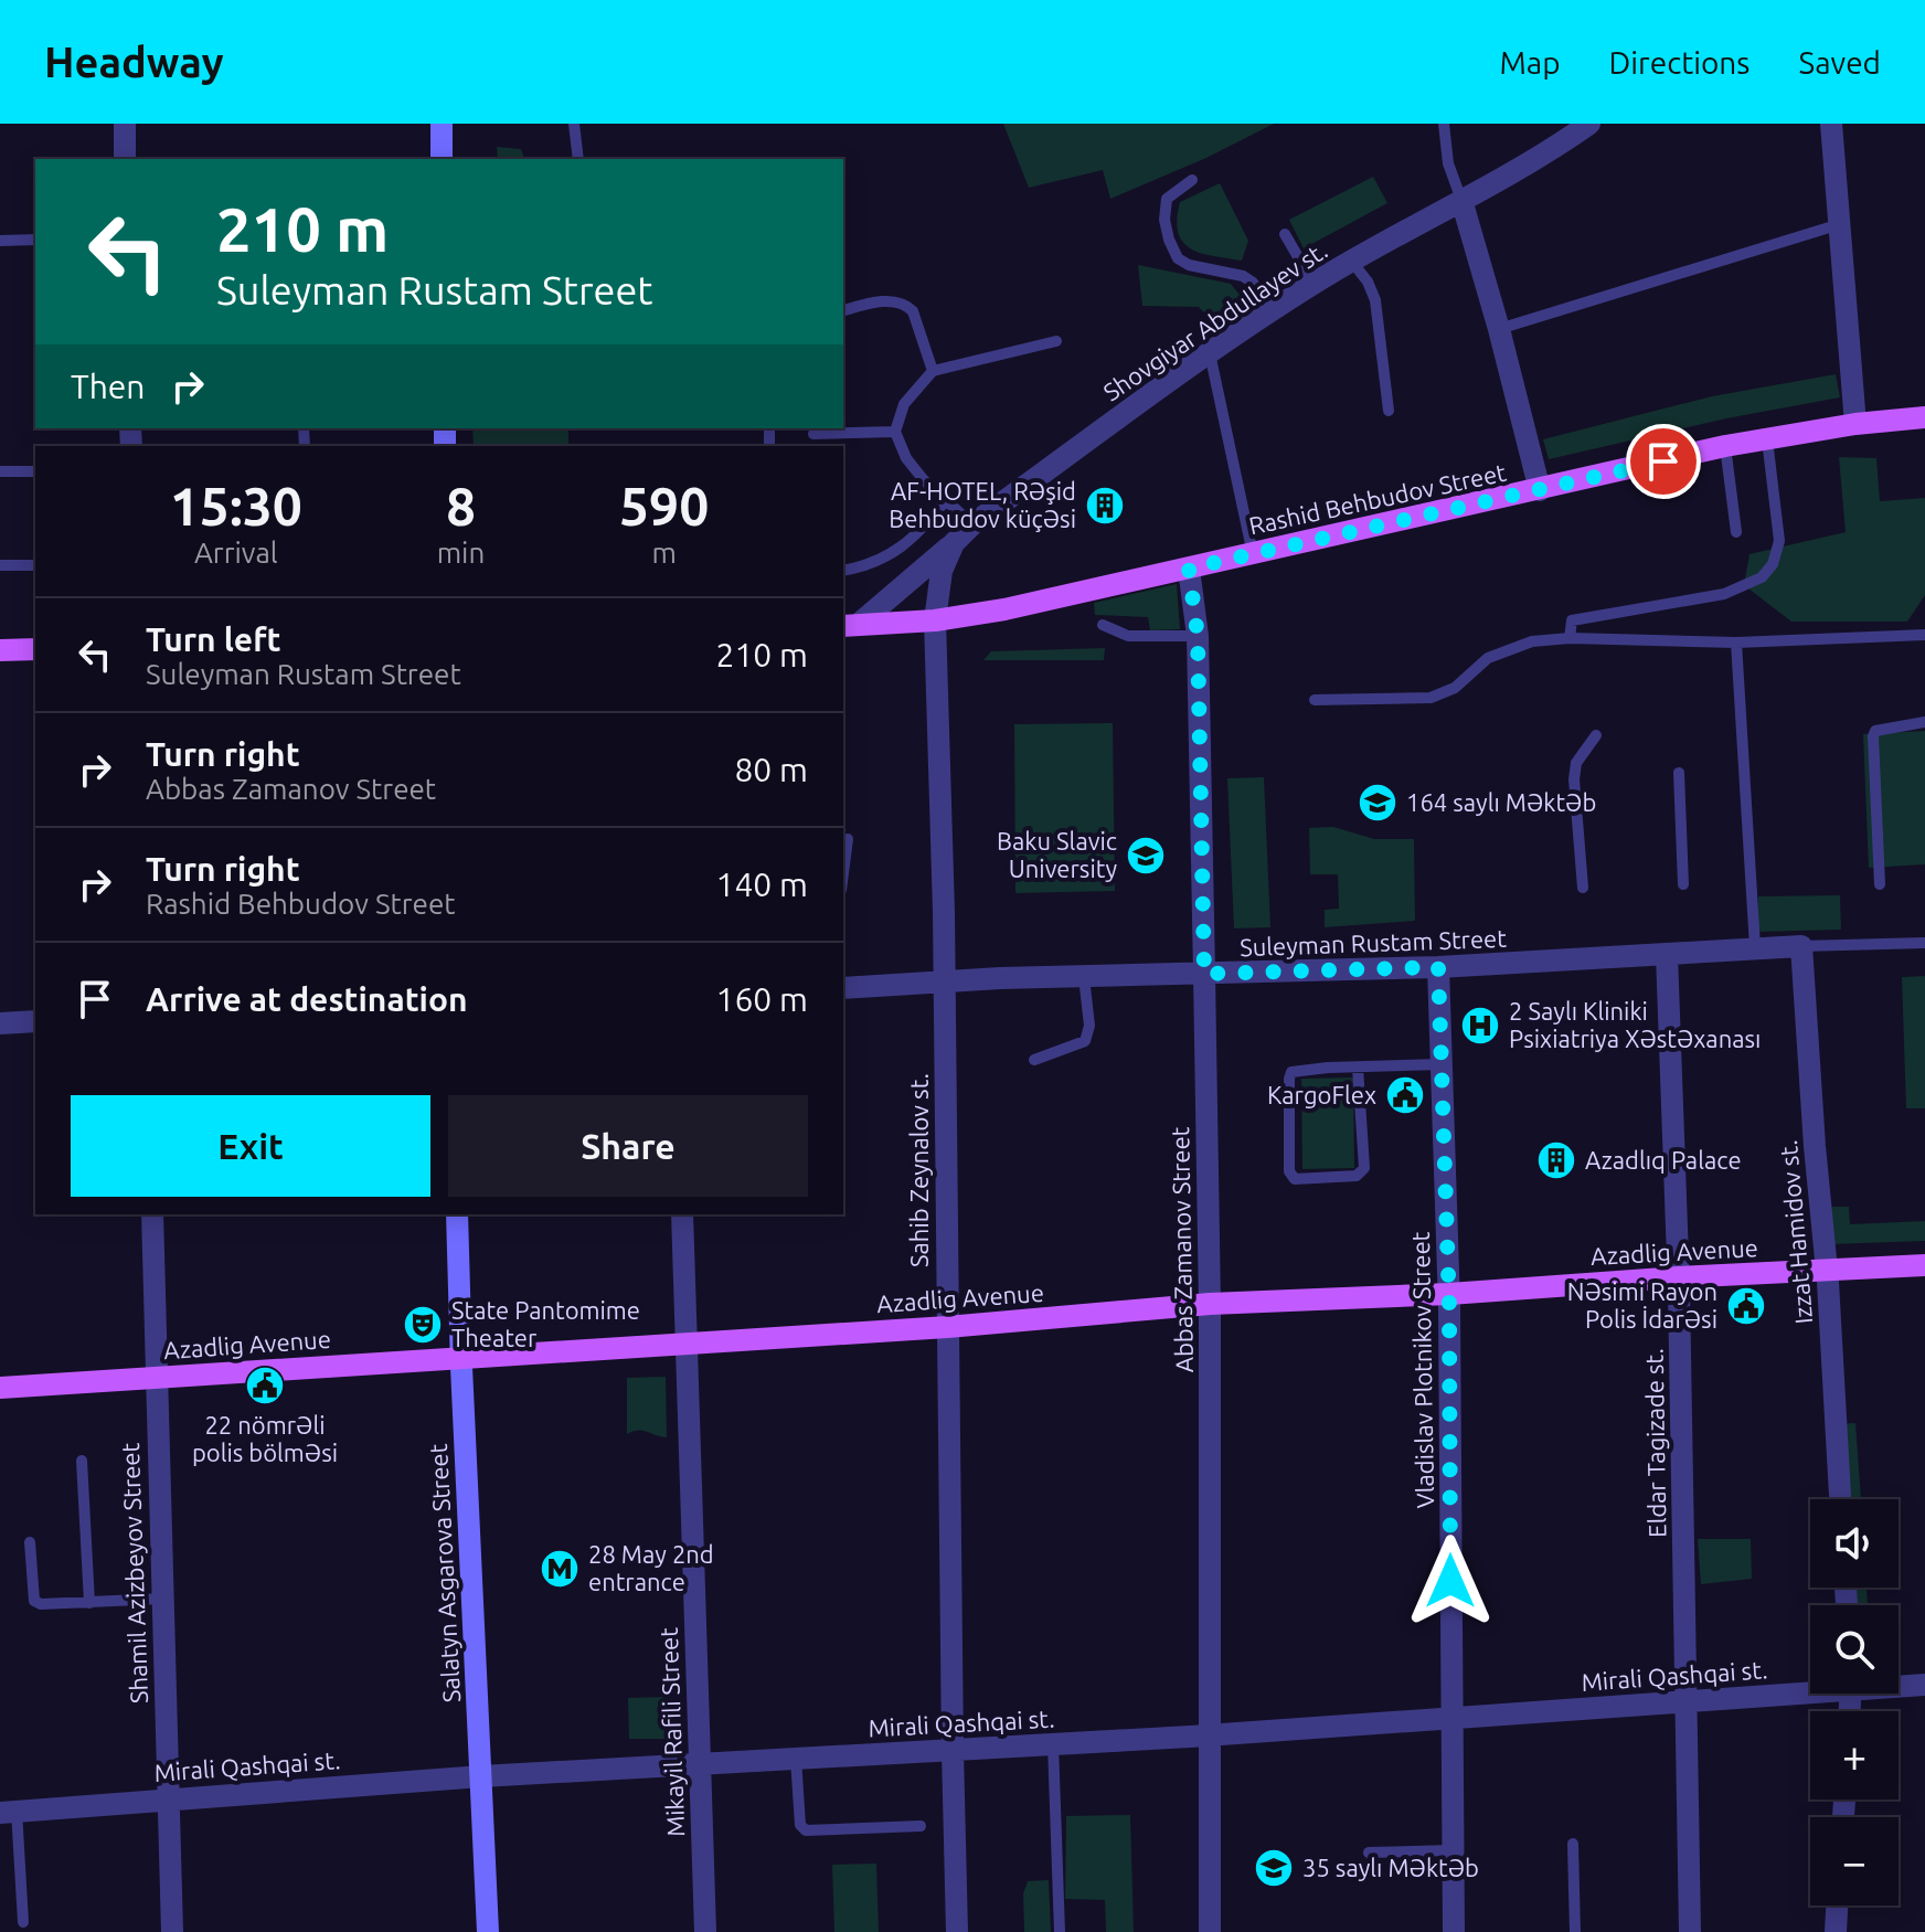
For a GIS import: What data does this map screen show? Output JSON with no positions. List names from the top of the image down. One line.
{"streets":{"main road":["Rashid Behbudov Street","Azadlig Avenue","Salatyn Asgarova Street"],"street":["Shovgiyar Abdullayev st.","Suleyman Rustam Street","Sahib Zeynalov st.","Izzat Hamidov st.","Abbas Zamanov Street","Vladislav Plotnikov Street","Eldar Tagizade st.","Shamil Azizbeyov Street","Mirali Qashqai st.","Mikayil Rafili Street"]},"crossings":[["Shovgiyar Abdullayev st.","Rashid Behbudov Street"],["Shovgiyar Abdullayev st.","Sahib Zeynalov st."],["Rashid Behbudov Street","Sahib Zeynalov st."],["Rashid Behbudov Street","Abbas Zamanov Street"],["Suleyman Rustam Street","Sahib Zeynalov st."],["Suleyman Rustam Street","Izzat Hamidov st."],["Suleyman Rustam Street","Abbas Zamanov Street"],["Suleyman Rustam Street","Vladislav Plotnikov Street"],["Suleyman Rustam Street","Eldar Tagizade st."],["Sahib Zeynalov st.","Azadlig Avenue"],["Sahib Zeynalov st.","Mirali Qashqai st."],["Izzat Hamidov st.","Azadlig Avenue"],["Abbas Zamanov Street","Azadlig Avenue"],["Abbas Zamanov Street","Mirali Qashqai st."],["Azadlig Avenue","Vladislav Plotnikov Street"],["Azadlig Avenue","Eldar Tagizade st."],["Azadlig Avenue","Shamil Azizbeyov Street"],["Azadlig Avenue","Salatyn Asgarova Street"],["Azadlig Avenue","Mikayil Rafili Street"],["Vladislav Plotnikov Street","Mirali Qashqai st."],["Eldar Tagizade st.","Mirali Qashqai st."],["Shamil Azizbeyov Street","Mirali Qashqai st."],["Salatyn Asgarova Street","Mirali Qashqai st."],["Mirali Qashqai st.","Mikayil Rafili Street"]],"places":{"building":["AF-HOTEL, Rəşid Behbudov küçəsi","Azadlıq Palace"],"school or university":["164 saylı Məktəb","Baku Slavic University","35 saylı Məktəb"],"hospital":["2 Saylı Kliniki Psixiatriya Xəstəxanası"],"public building":["KargoFlex","Nəsimi Rayon Polis İdarəsi","22 nömrəli polis bölməsi"],"theatre":["State Pantomime Theater"],"metro station":["28 May 2nd entrance"]},"page":{"header":"Headway","nav":["Map","Directions","Saved"],"turn":["210 m","Suleyman Rustam Street"],"then":"Then","eta":["15:30","Arrival","8","min","590","m"],"list":[{"name":"Turn left","note":"Suleyman Rustam Street","value":"210 m"},{"name":"Turn right","note":"Abbas Zamanov Street","value":"80 m"},{"name":"Turn right","note":"Rashid Behbudov Street","value":"140 m"},{"name":"Arrive at destination","value":"160 m"}],"buttons":["Exit","Share"],"map_buttons":["+","−"]}}
